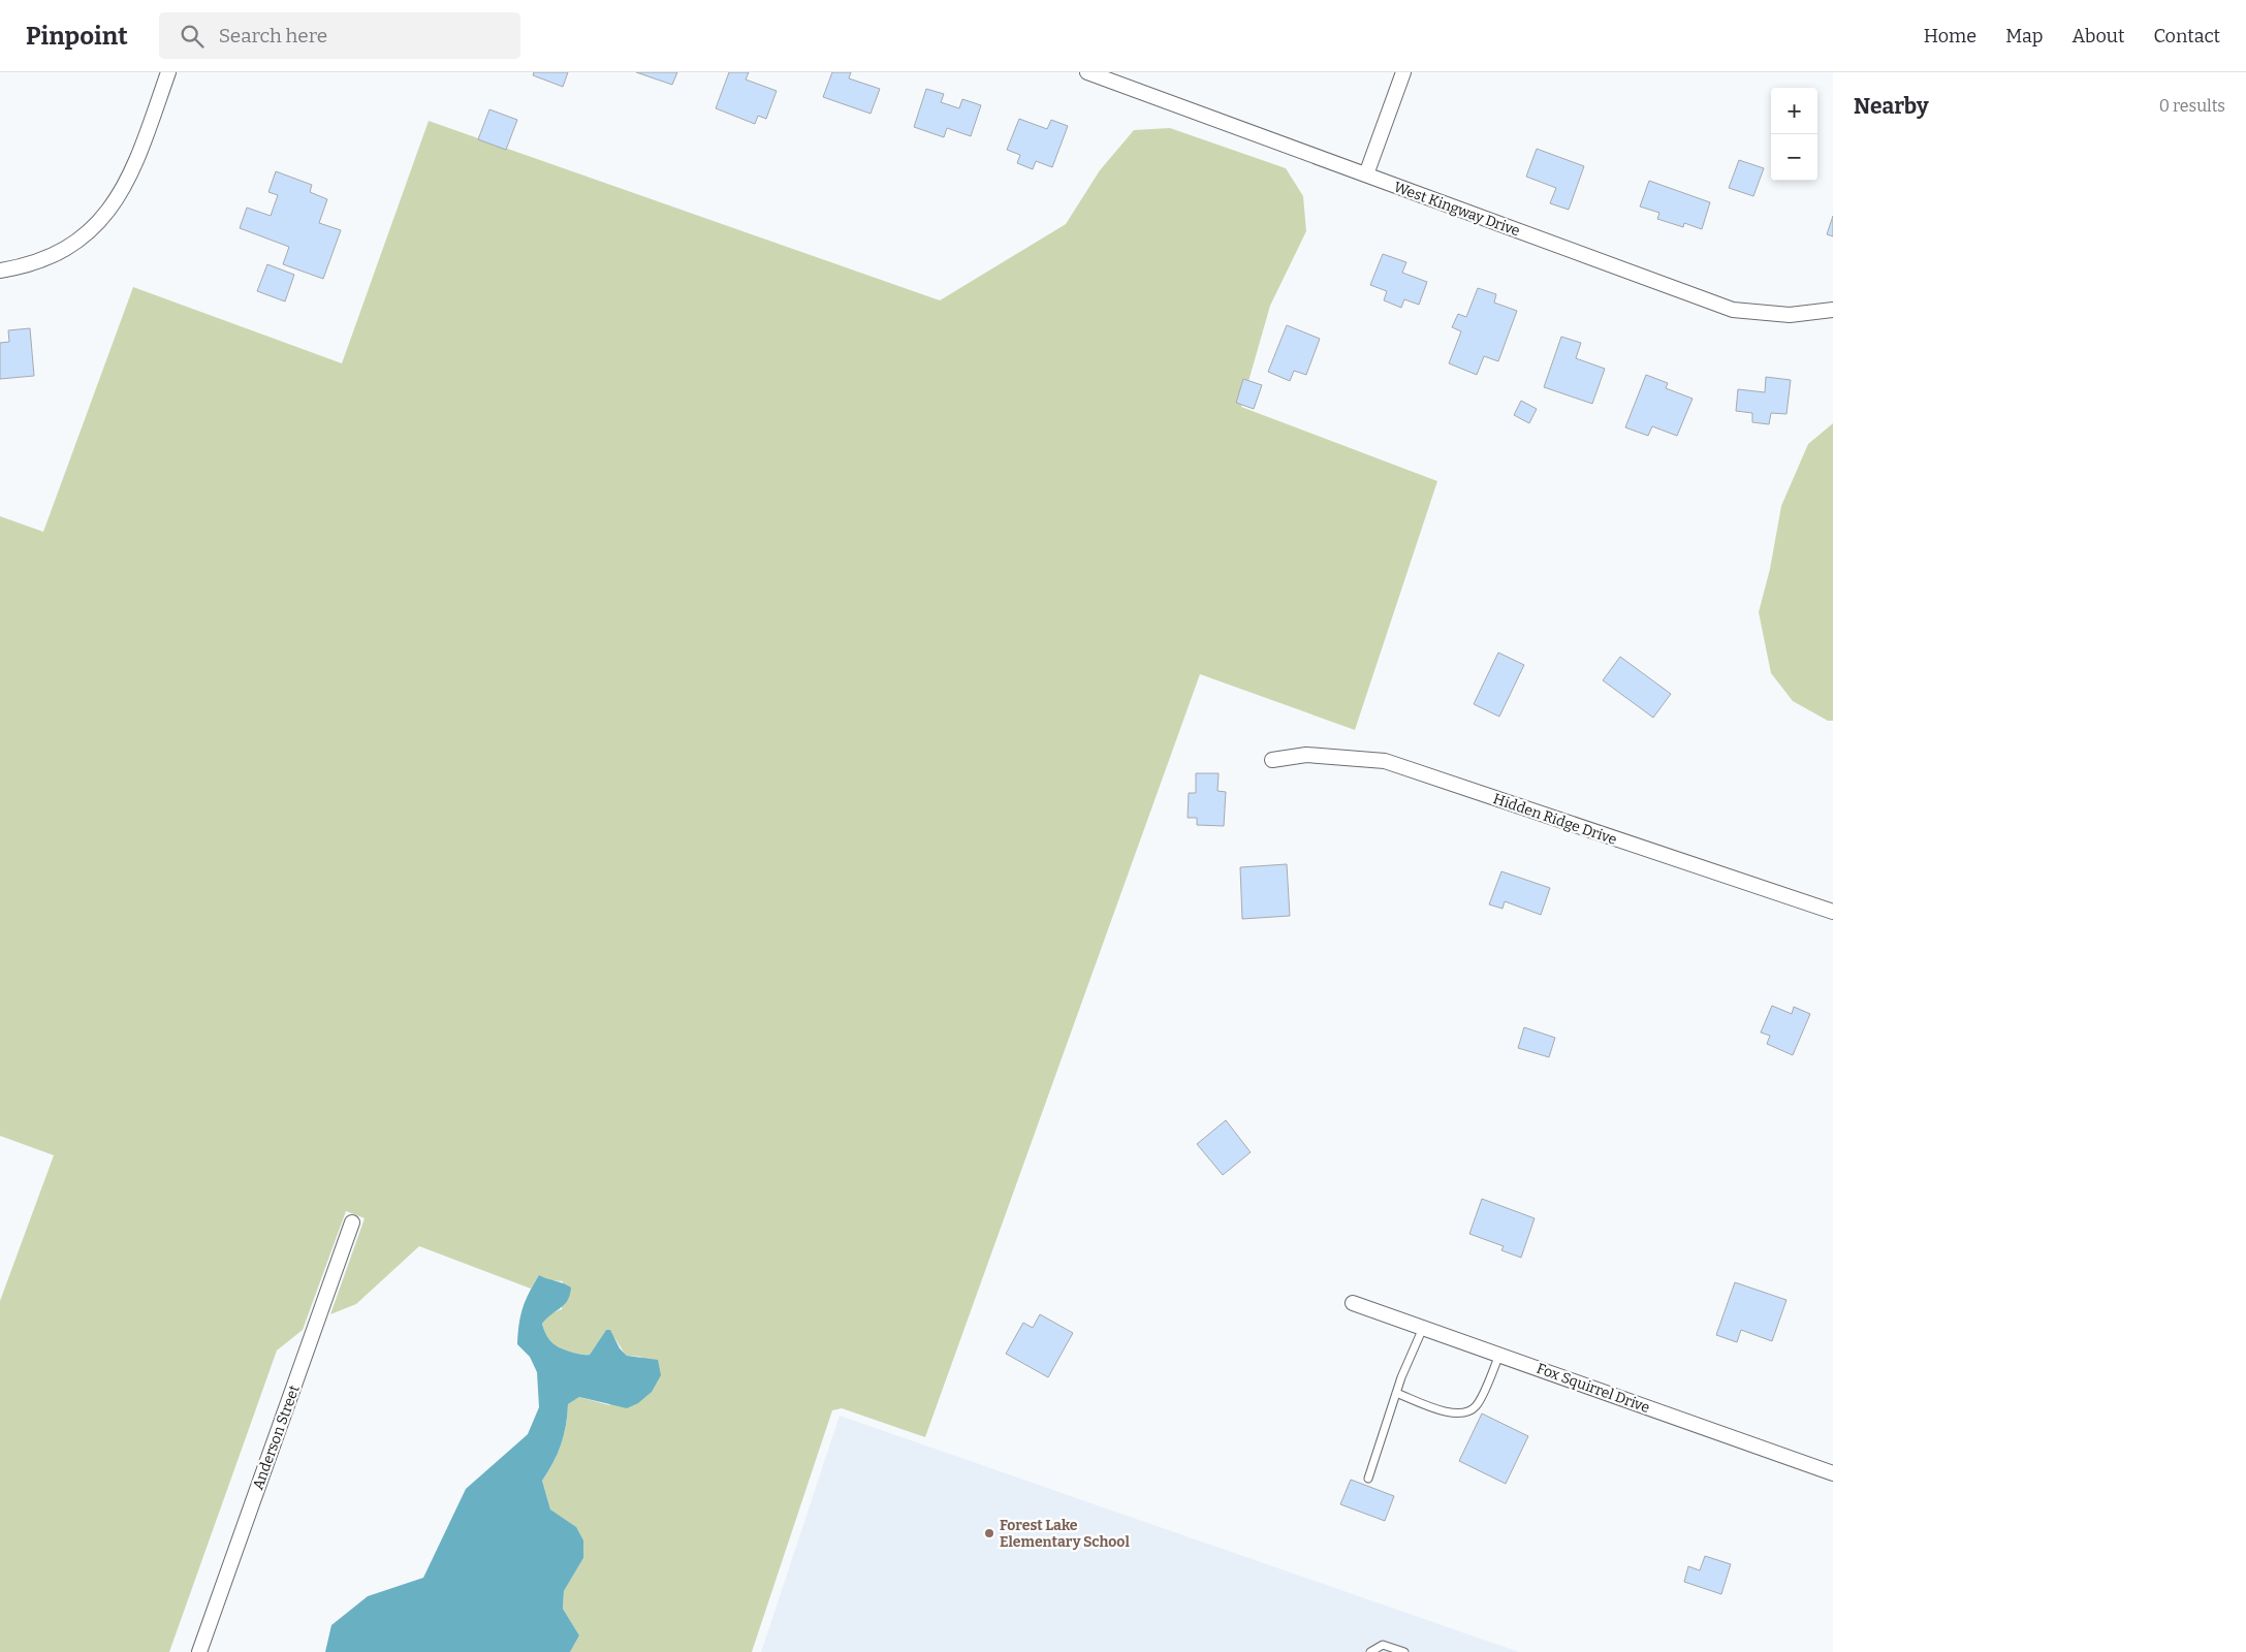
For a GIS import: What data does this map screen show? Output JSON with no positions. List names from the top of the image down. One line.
{"streets":{"street":["West Kingway Drive","Hidden Ridge Drive","Fox Squirrel Drive","Anderson Street"]},"places":["Forest Lake Elementary School"],"page":{"header":"Pinpoint","search":"Search here","nav":["Home","Map","About","Contact"],"heading":["Nearby","0 results"],"map_buttons":["+","−"]}}
